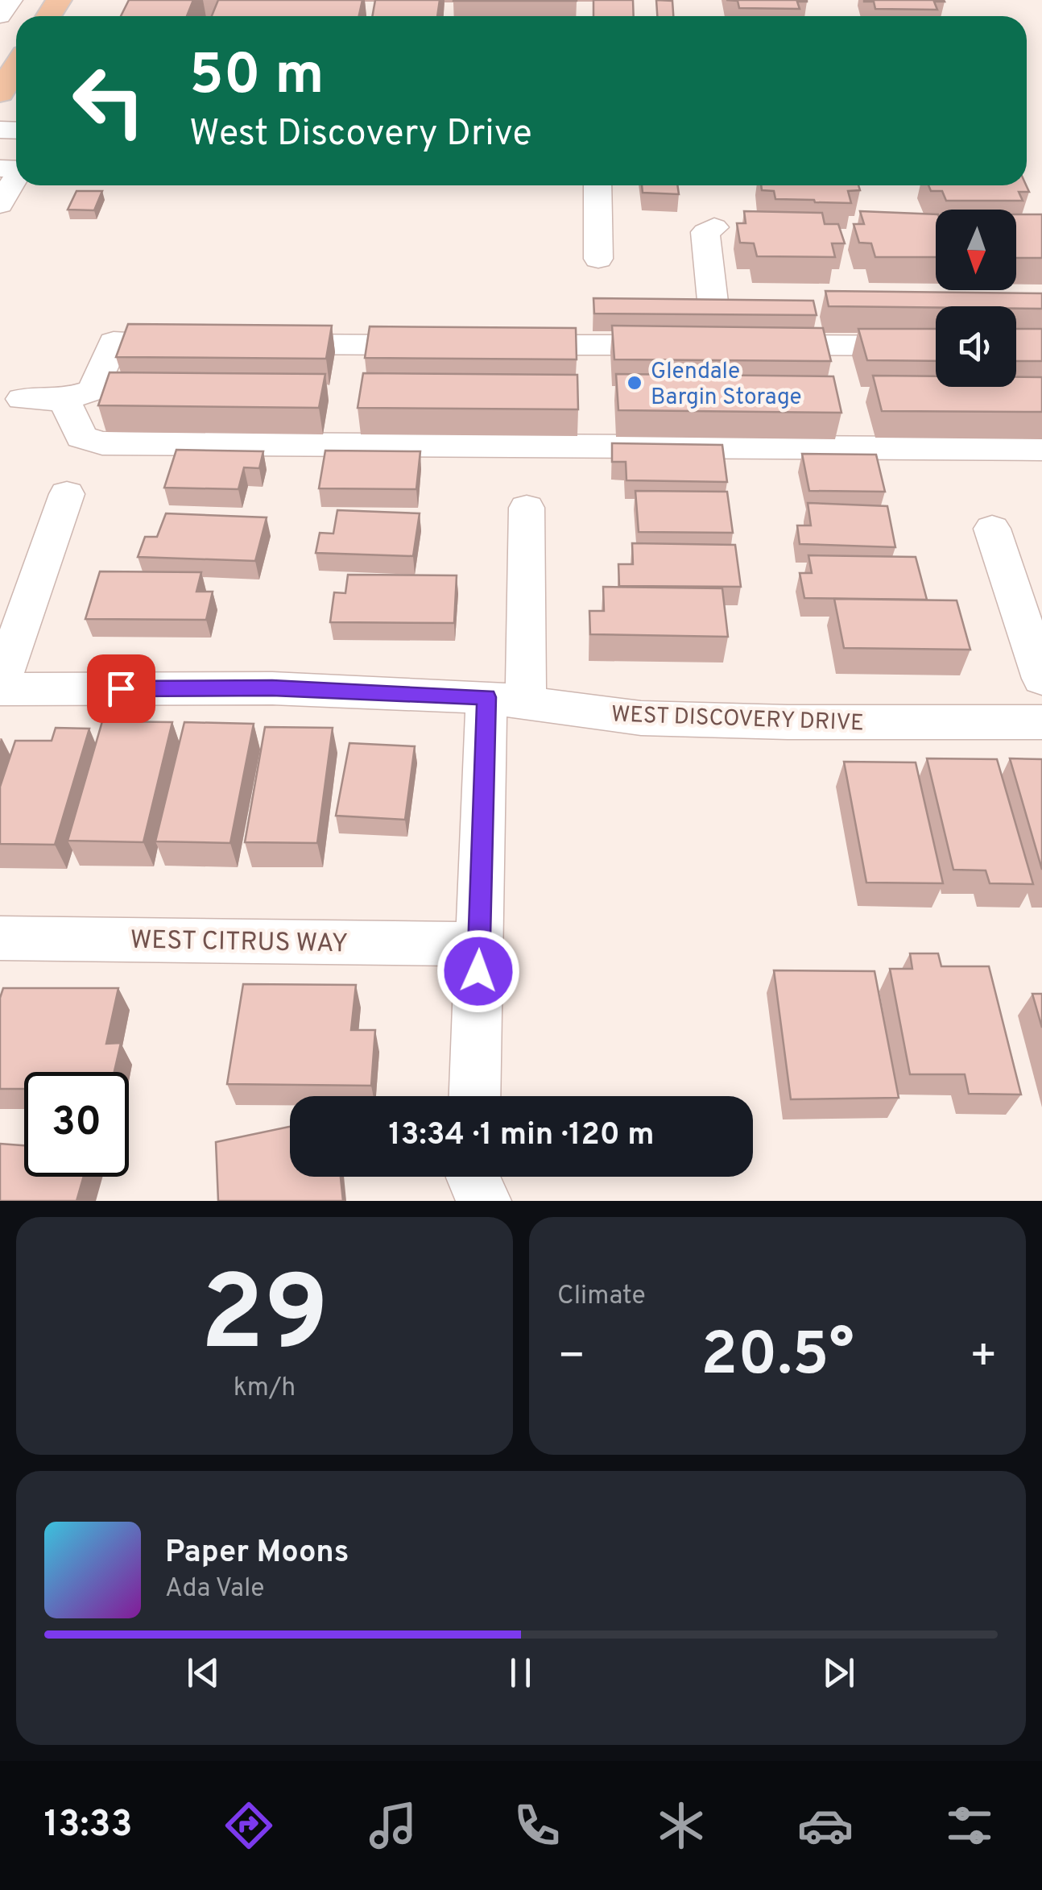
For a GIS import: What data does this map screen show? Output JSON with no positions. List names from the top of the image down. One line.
{"streets":{"street":["WEST DISCOVERY DRIVE","WEST CITRUS WAY"]},"places":["Glendale Bargin Storage"],"north":"bottom","page":{"turn":["50 m","West Discovery Drive"],"limit":"30","trip":"13:34 · 1 min · 120 m","tile":[["29","km/h"],"Climate"],"heat":["−","20.5°","+"],"song":["Paper Moons","Ada Vale"],"tabs":"13:33"}}
